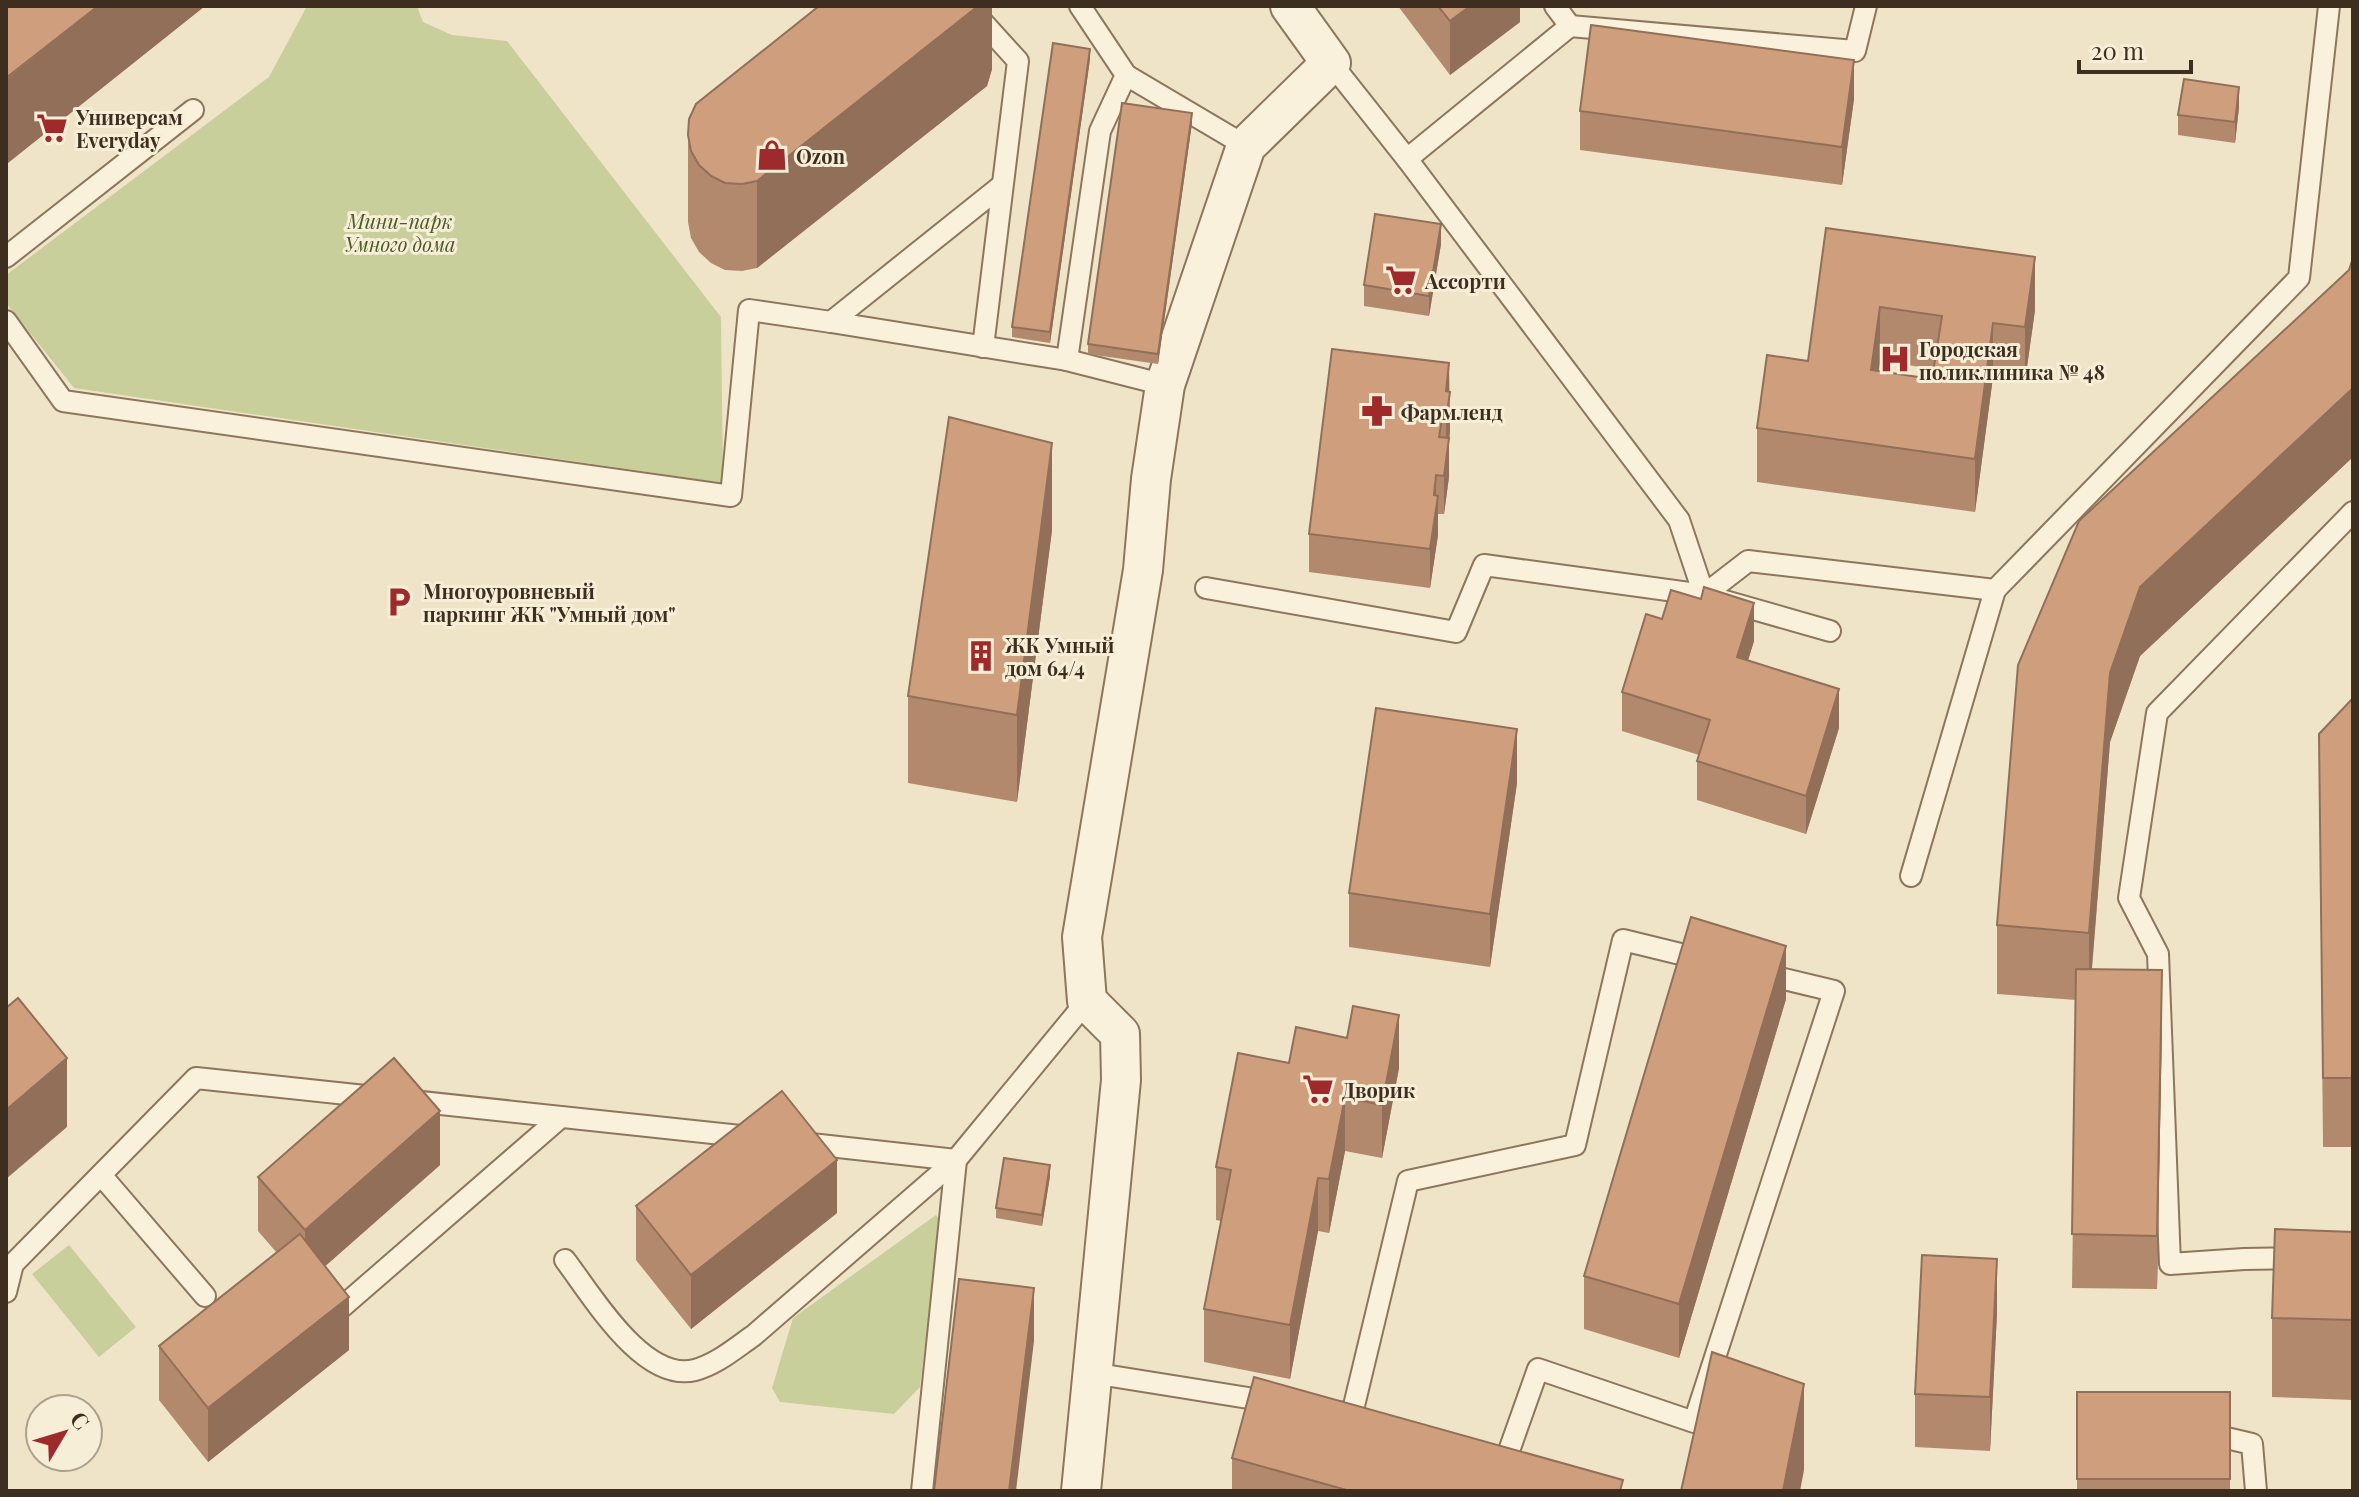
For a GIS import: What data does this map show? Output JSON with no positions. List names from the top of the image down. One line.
{"parks":["Мини-парк Умного дома"],"places":{"supermarket":["Универсам Everyday","Ассорти","Дворик"],"shop":["Ozon"],"hospital":["Городская поликлиника № 48"],"pharmacy":["Фармленд"],"parking":["Многоуровневый паркинг ЖК \"Умный дом\""],"building":["ЖК Умный дом 64/4"]},"scale_bar":"20 m","north":"top right"}
